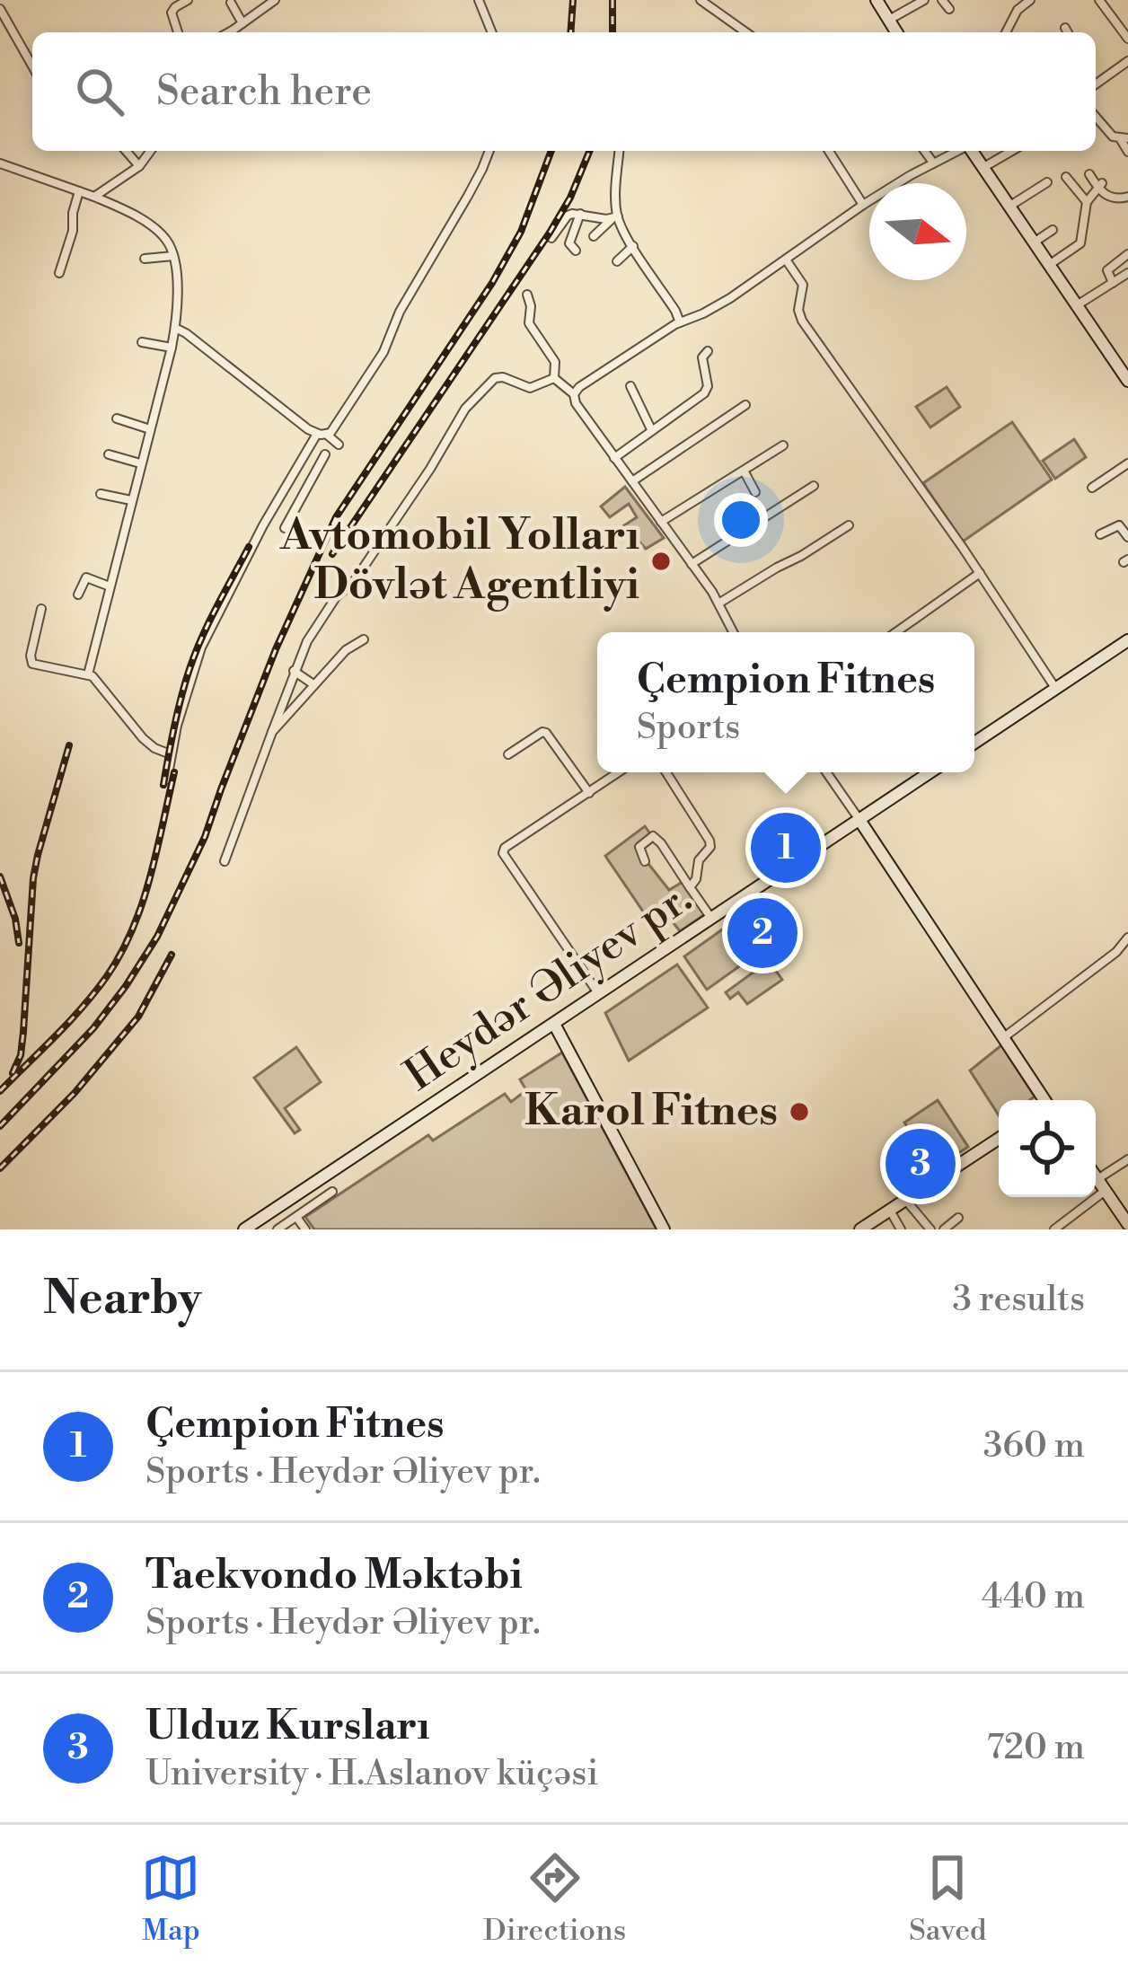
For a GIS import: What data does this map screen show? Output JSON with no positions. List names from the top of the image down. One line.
{"streets":{"street":["Heydər Əliyev pr."]},"places":["Avtomobil Yolları Dövlət Agentliyi","Karol Fitnes"],"north":"right","page":{"search":"Search here","popup":["Çempion Fitnes","Sports"],"pins":["1","2","3"],"heading":["Nearby","3 results"],"list":[{"mark":"1","name":"Çempion Fitnes","note":"Sports · Heydər Əliyev pr.","value":"360 m"},{"mark":"2","name":"Taekvondo Məktəbi","note":"Sports · Heydər Əliyev pr.","value":"440 m"},{"mark":"3","name":"Ulduz Kursları","note":"University · H.Aslanov küçəsi","value":"720 m"}],"nav":["Map","Directions","Saved"]}}
